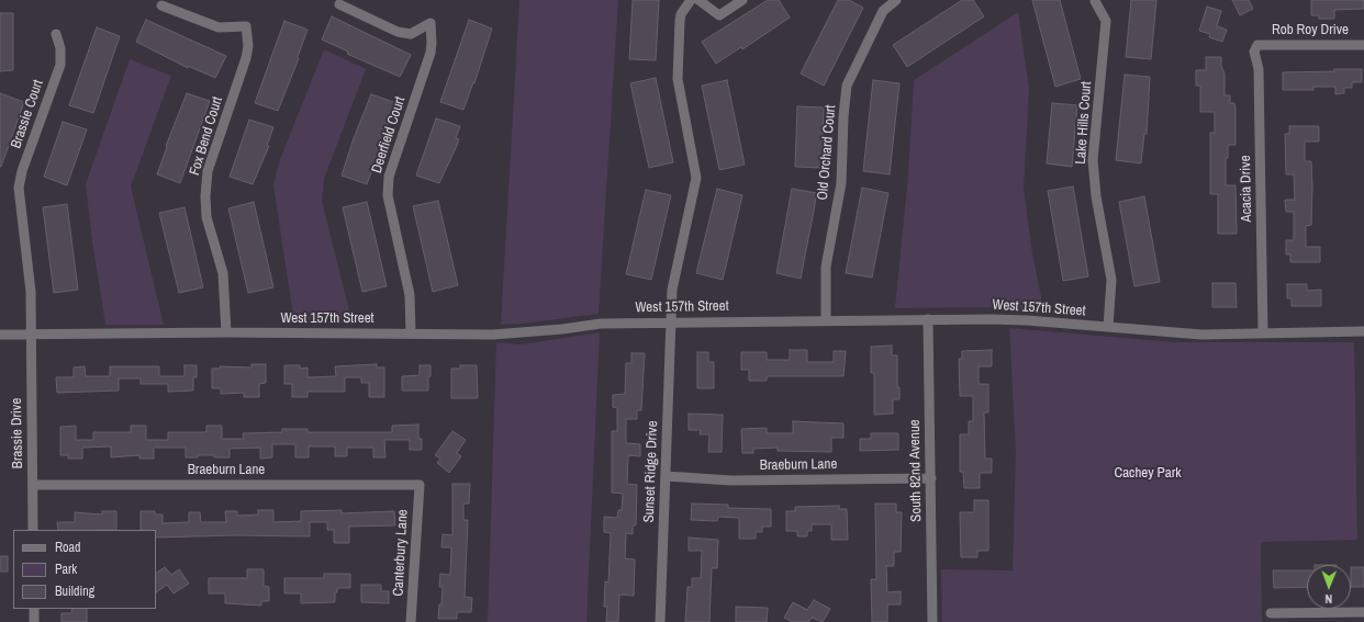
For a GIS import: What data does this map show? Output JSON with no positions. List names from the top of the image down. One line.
{"streets":{"street":["Rob Roy Drive","Brassie Court","Lake Hills Court","Deerfield Court","Fox Bend Court","Old Orchard Court","Acacia Drive","West 157th Street","Brassie Drive","Braeburn Lane","South 82nd Avenue","Sunset Ridge Drive","Canterbury Lane"]},"crossings":[["Rob Roy Drive","Acacia Drive"],["Brassie Court","West 157th Street"],["Brassie Court","Brassie Drive"],["Lake Hills Court","West 157th Street"],["Deerfield Court","West 157th Street"],["Fox Bend Court","West 157th Street"],["Old Orchard Court","West 157th Street"],["Acacia Drive","West 157th Street"],["West 157th Street","Brassie Drive"],["West 157th Street","South 82nd Avenue"],["West 157th Street","Sunset Ridge Drive"],["Brassie Drive","Braeburn Lane"],["Braeburn Lane","South 82nd Avenue"],["Braeburn Lane","Sunset Ridge Drive"],["Braeburn Lane","Canterbury Lane"]],"parks":["Cachey Park"],"legend":["Road","Park","Building"],"north":"bottom"}
